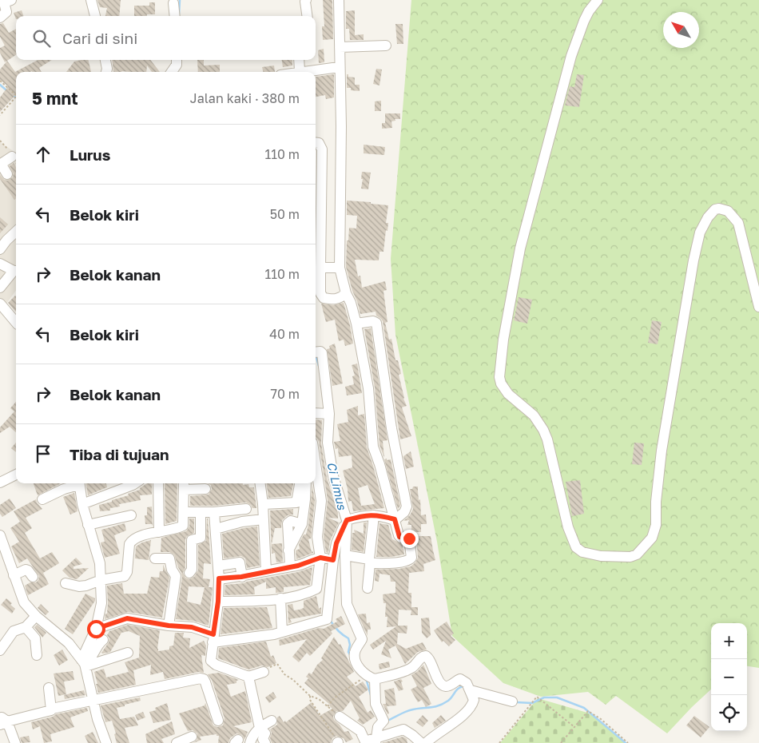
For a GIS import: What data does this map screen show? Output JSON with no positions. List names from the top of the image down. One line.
{"water":["Ci Limus"],"north":"top left","page":{"search":"Cari di sini","heading":["5 mnt","Jalan kaki · 380 m"],"list":[["Lurus","110 m"],["Belok kiri","50 m"],["Belok kanan","110 m"],["Belok kiri","40 m"],["Belok kanan","70 m"],"Tiba di tujuan"],"map_buttons":["+","−"]}}
